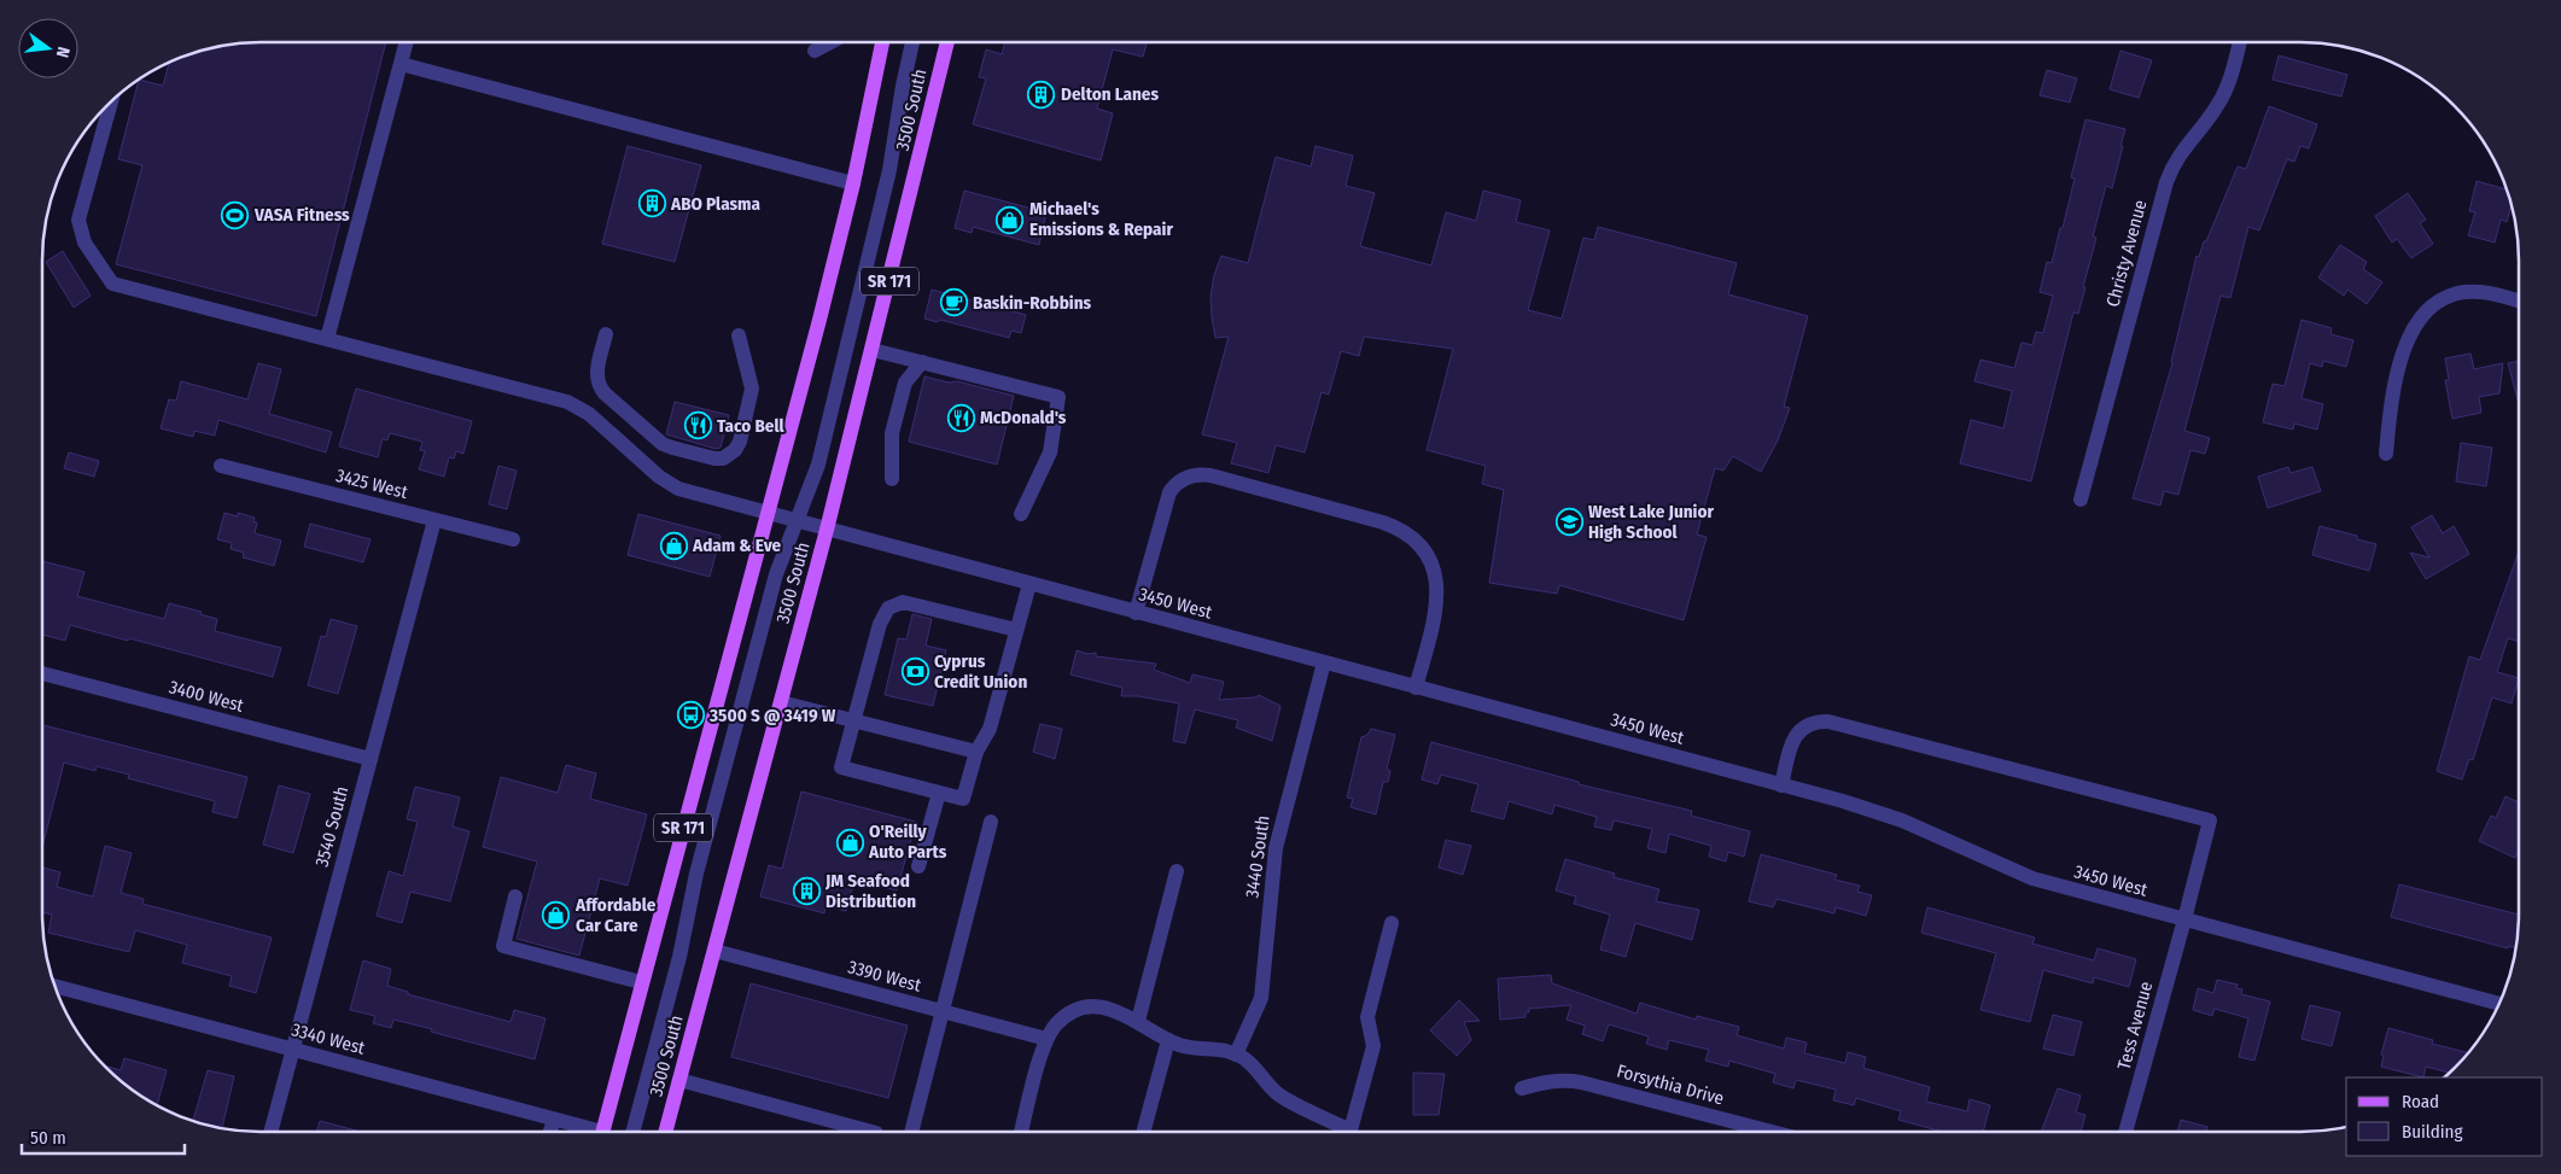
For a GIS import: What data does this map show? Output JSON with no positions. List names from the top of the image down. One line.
{"streets":{"main road":["3500 South","SR 171"],"street":["Christy Avenue","3425 West","3450 West","3400 West","3540 South","3440 South","3390 West","Tess Avenue","3340 West","Forsythia Drive"]},"crossings":[["3500 South","3450 West"],["3500 South","3390 West"],["SR 171","3450 West"],["3425 West","3540 South"],["3450 West","3440 South"],["3450 West","Tess Avenue"],["3400 West","3540 South"],["3540 South","3340 West"]],"places":{"building":["Delton Lanes","ABO Plasma","JM Seafood Distribution"],"sports":["VASA Fitness"],"shop":["Michael's Emissions & Repair","Adam & Eve","O'Reilly Auto Parts","Affordable Car Care"],"cafe":["Baskin-Robbins"],"restaurant":["McDonald's","Taco Bell"],"school or university":["West Lake Junior High School"],"bank":["Cyprus Credit Union"],"bus stop":["3500 S @ 3419 W"]},"legend":["Road","Building"],"scale_bar":"50 m","north":"right"}
